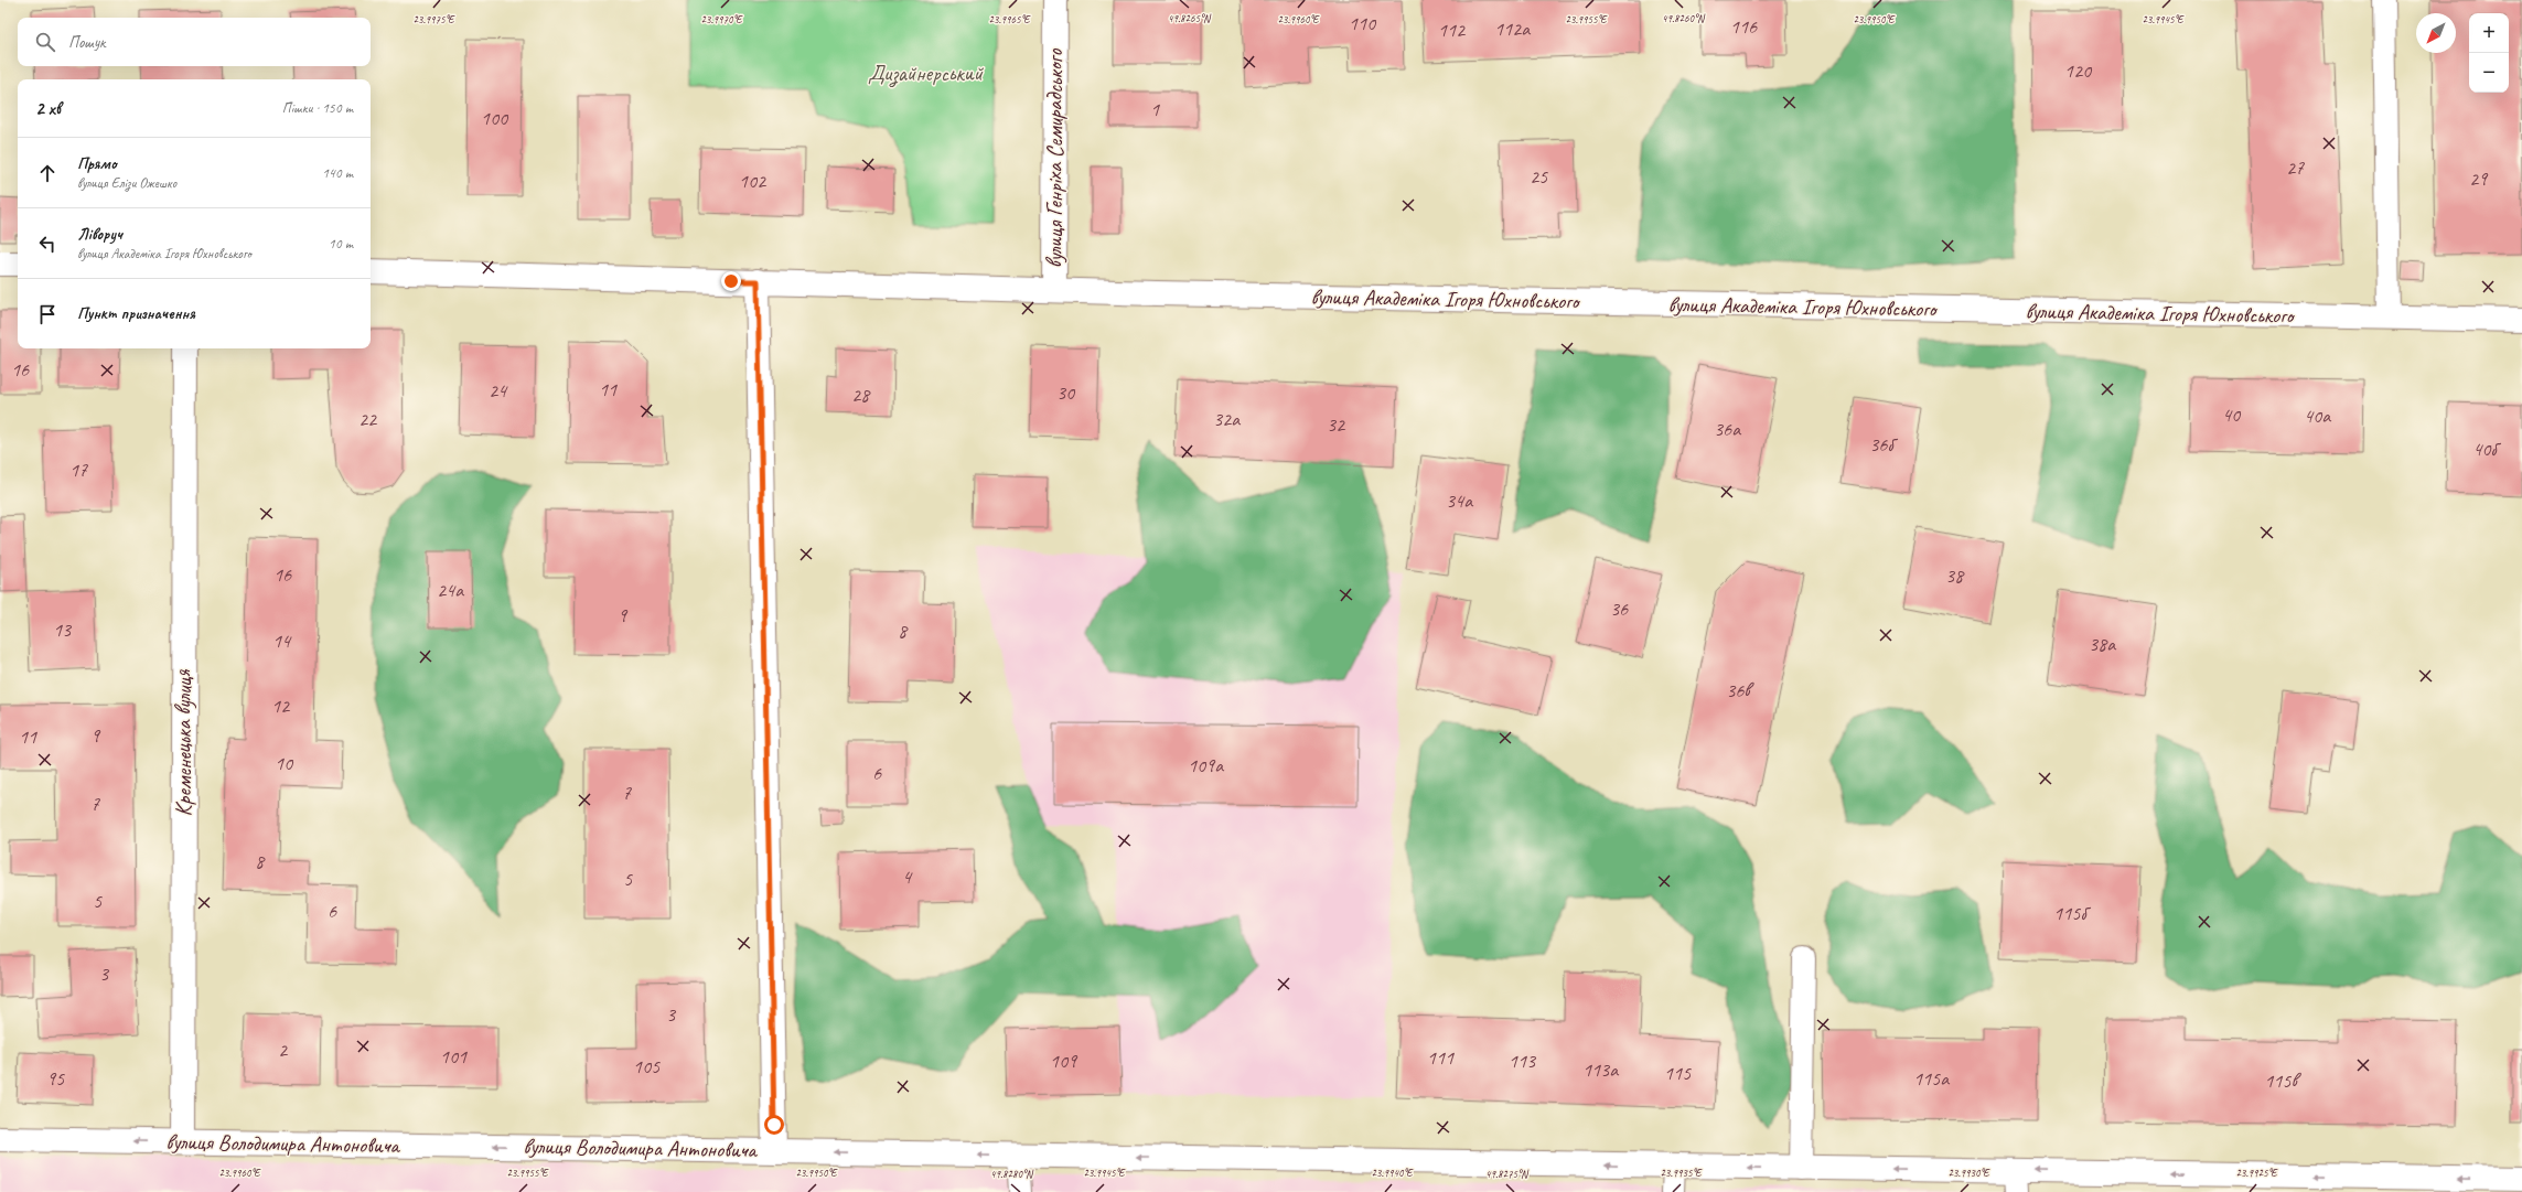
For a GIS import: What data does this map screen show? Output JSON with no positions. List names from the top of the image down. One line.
{"streets":{"street":["вулиця Генріха Семирадського","вулиця Академіка Ігоря Юхновського","Кременецька вулиця","вулиця Володимира Антоновича"]},"crossings":[["вулиця Генріха Семирадського","вулиця Академіка Ігоря Юхновського"],["Кременецька вулиця","вулиця Володимира Антоновича"]],"one_way":["вулиця Володимира Антоновича"],"parks":["Дизайнерський"],"house_numbers":["110","116","112а","112","120","1","100","27","25","29","102","16","11","24","30","28","40","40а","22","32а","32","36а","36б","40б","17","34а","16","38","24а","36","9","13","8","14","38а","36в","12","9","11","10","109а","6","7","7","8","4","5","5","6","115б","3","3","2","101","111","109","113","105","113а","115","95","115а","115в"],"north":"bottom left","page":{"map_buttons":["+","−"],"search":"Пошук","heading":["2 хв","Пішки · 150 m"],"list":[["Прямо","вулиця Елізи Ожешко","140 m"],["Ліворуч","вулиця Академіка Ігоря Юхновського","10 m"],"Пункт призначення"]},"coordinates":["49.8265°N","49.8260°N","23.9975°E","23.9970°E","23.9965°E","23.9960°E","23.9950°E","23.9945°E","23.9955°E","23.9940°E","23.9935°E","23.9930°E","23.9925°E","49.8280°N","49.8275°N"]}
